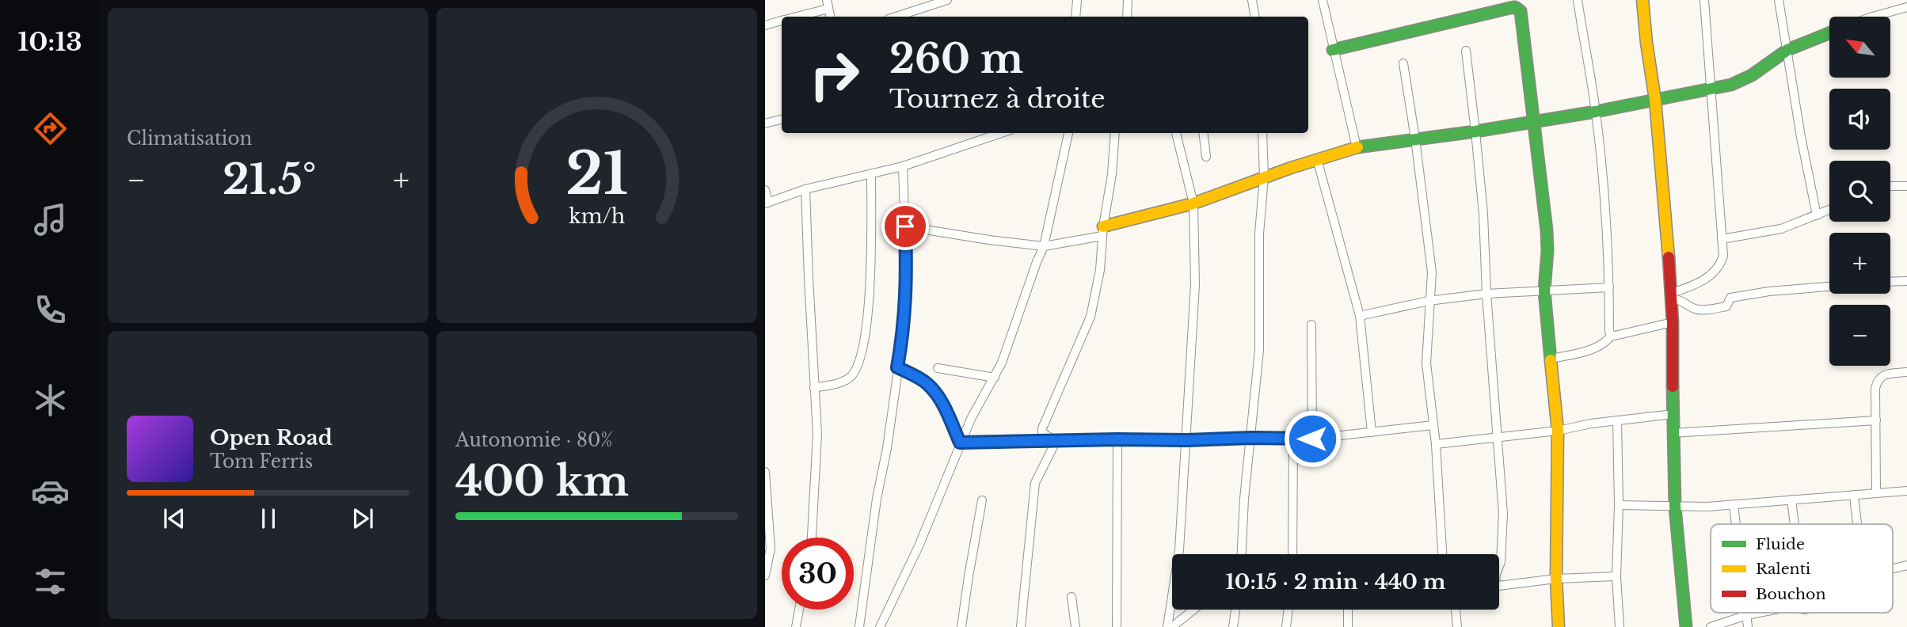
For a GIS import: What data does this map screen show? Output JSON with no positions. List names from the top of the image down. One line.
{"legend":["Fluide","Ralenti","Bouchon"],"north":"top left","page":{"tabs":"10:13","tile":["Climatisation",["Autonomie · 80%","400 km"]],"map_buttons":["+","−"],"turn":["260 m","Tournez à droite"],"heat":["−","21.5°","+"],"song":["Open Road","Tom Ferris"],"limit":"30","trip":"10:15 · 2 min · 440 m","gauge":["21","km/h"]}}
